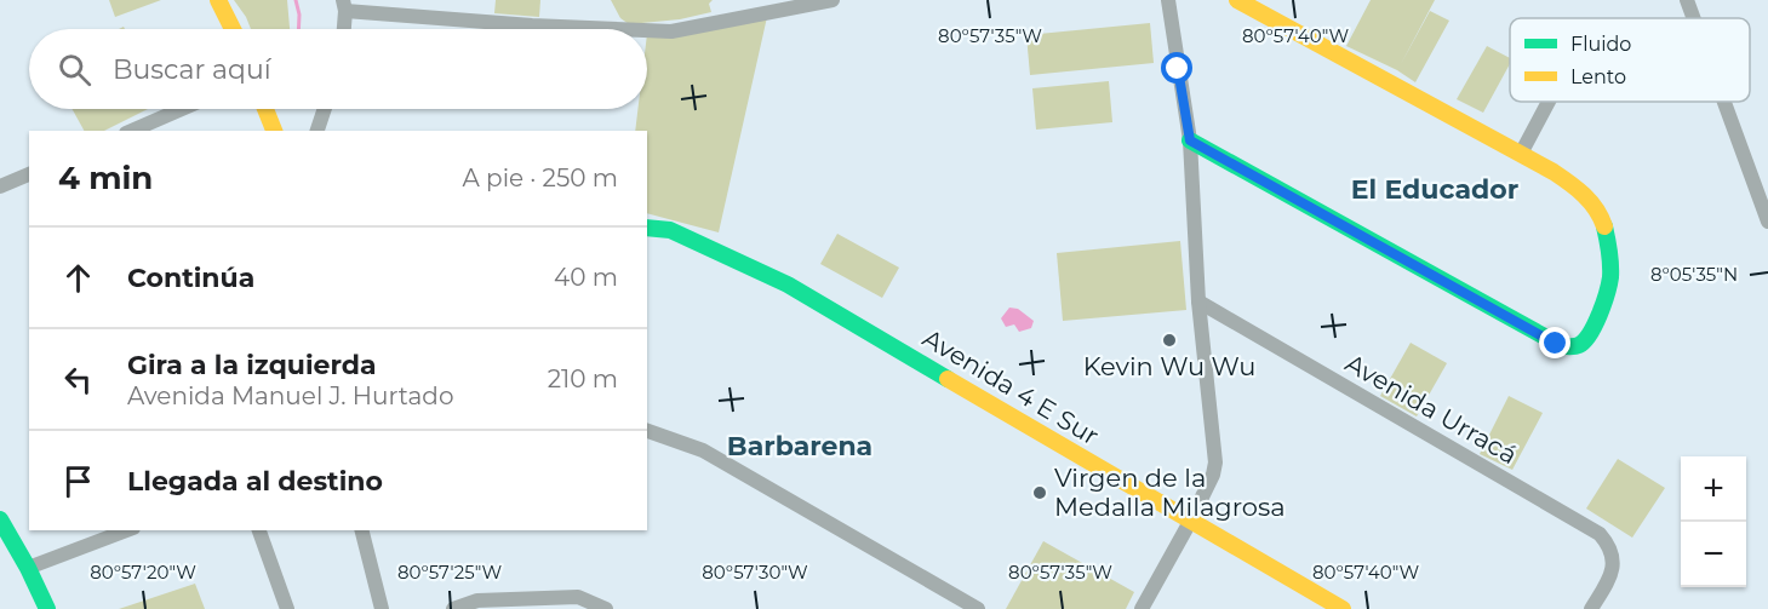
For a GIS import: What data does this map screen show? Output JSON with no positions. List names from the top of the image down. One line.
{"streets":{"street":["Avenida 4 E Sur","Avenida Urracá"]},"districts":["El Educador","Barbarena"],"places":["Kevin Wu Wu","Virgen de la Medalla Milagrosa"],"legend":["Fluido","Lento"],"page":{"search":"Buscar aquí","heading":["4 min","A pie · 250 m"],"list":[["Continúa","40 m"],["Gira a la izquierda","Avenida Manuel J. Hurtado","210 m"],"Llegada al destino"],"map_buttons":["+","−"]},"coordinates":["80°57'35\"W","80°57'40\"W","8°05'35\"N","80°57'20\"W","80°57'25\"W","80°57'30\"W"]}
